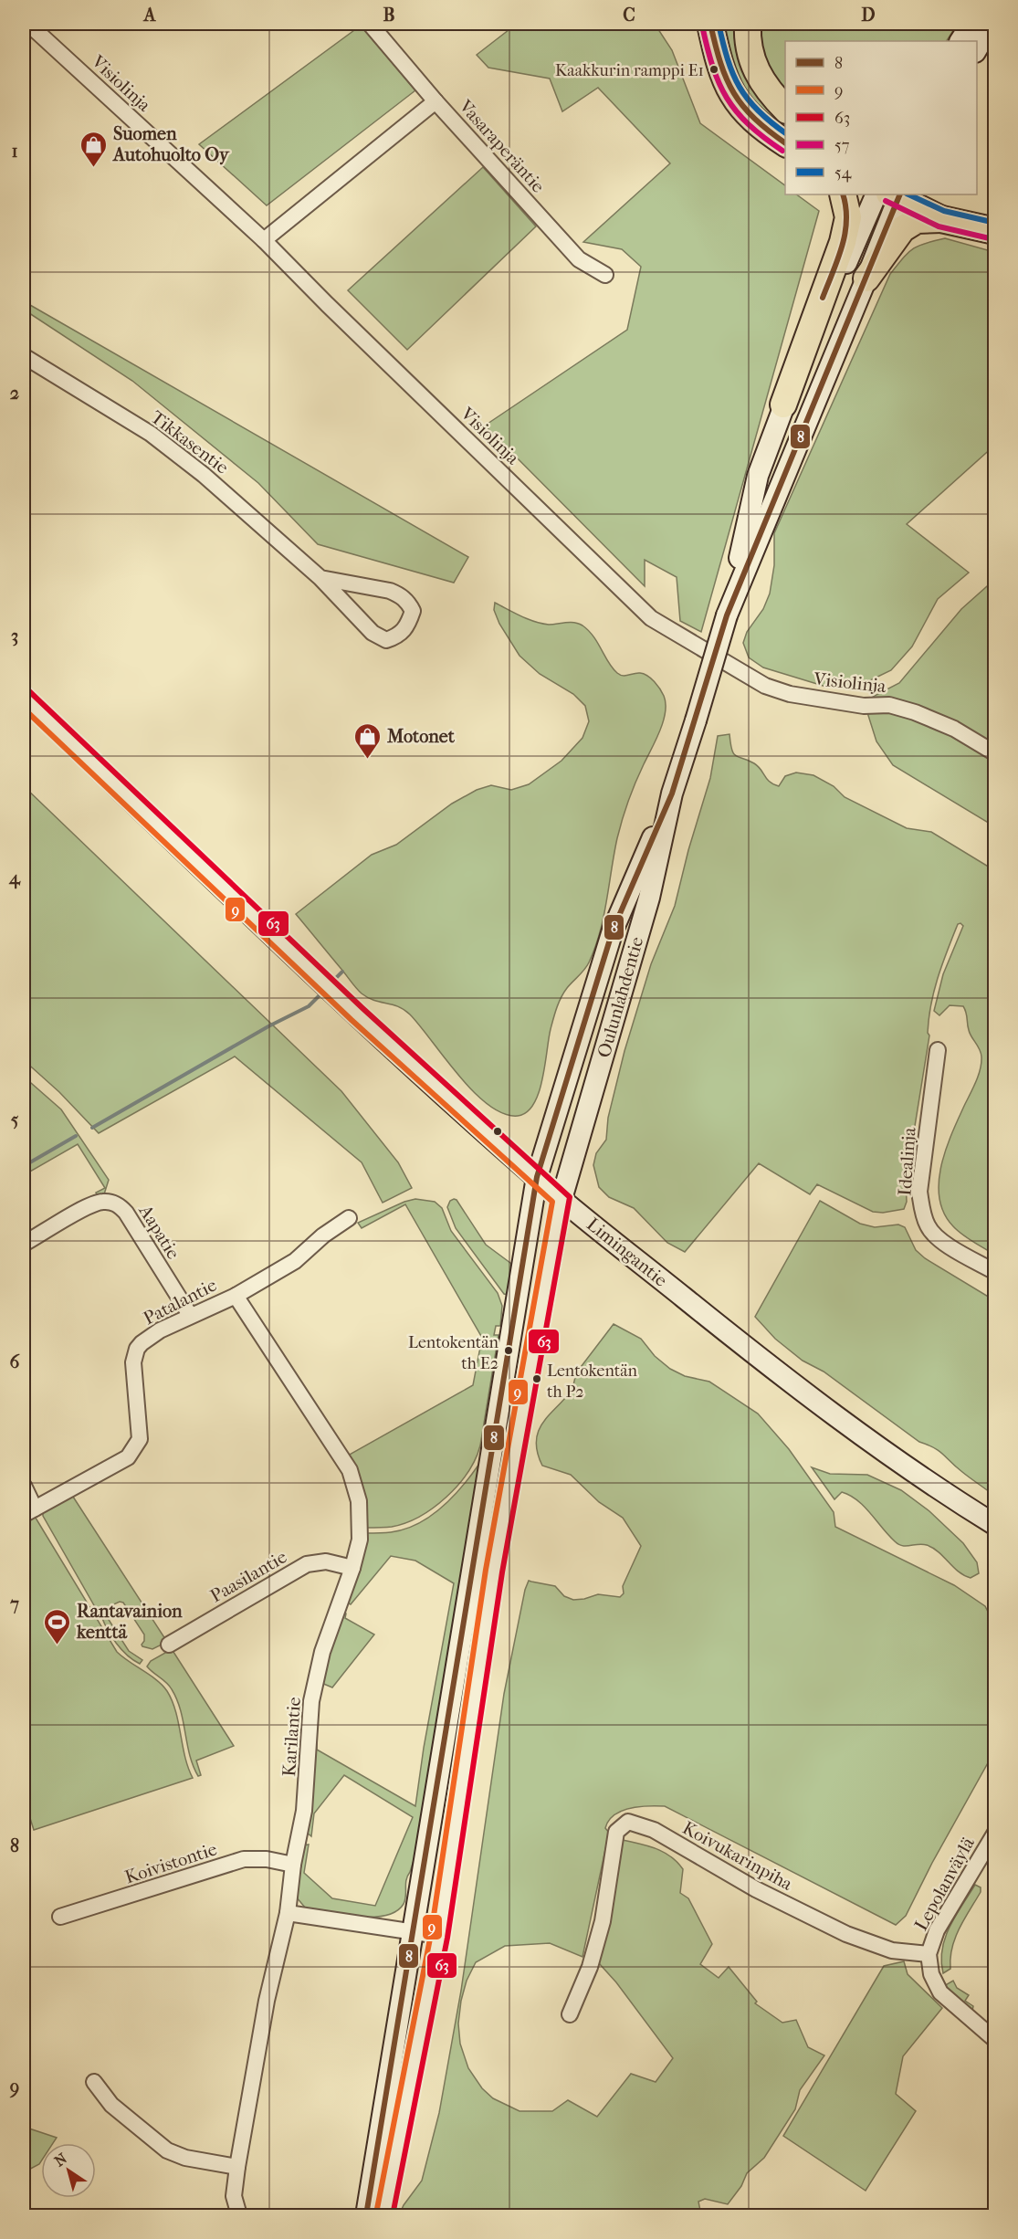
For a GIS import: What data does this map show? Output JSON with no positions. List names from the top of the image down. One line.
{"streets":{"main road":["Oulunlahdentie","Limingantie"],"street":["Visiolinja","Vasaraperäntie","Tikkasentie","Idealinja","Aapatie","Patalantie","Paasilantie","Karilantie","Koivukarinpiha","Koivistontie","Lepolanväylä"]},"crossings":[["Visiolinja","Vasaraperäntie"],["Oulunlahdentie","Limingantie"],["Aapatie","Patalantie"],["Patalantie","Karilantie"],["Paasilantie","Karilantie"],["Karilantie","Koivistontie"],["Koivukarinpiha","Lepolanväylä"]],"places":{"other":["Kaakkurin ramppi E1","Lentokentän th E2","Lentokentän th P2"],"shop":["Suomen Autohuolto Oy","Motonet"],"sports":["Rantavainion kenttä"]},"lines":["transit line 8","transit line 54","transit line 57","transit line 63","transit line 9"],"legend":["8","9","63","57","54"],"north":"top left","grid":{"columns":["A","B","C","D"],"rows":["1","2","3","4","5","6","7","8","9"]}}
